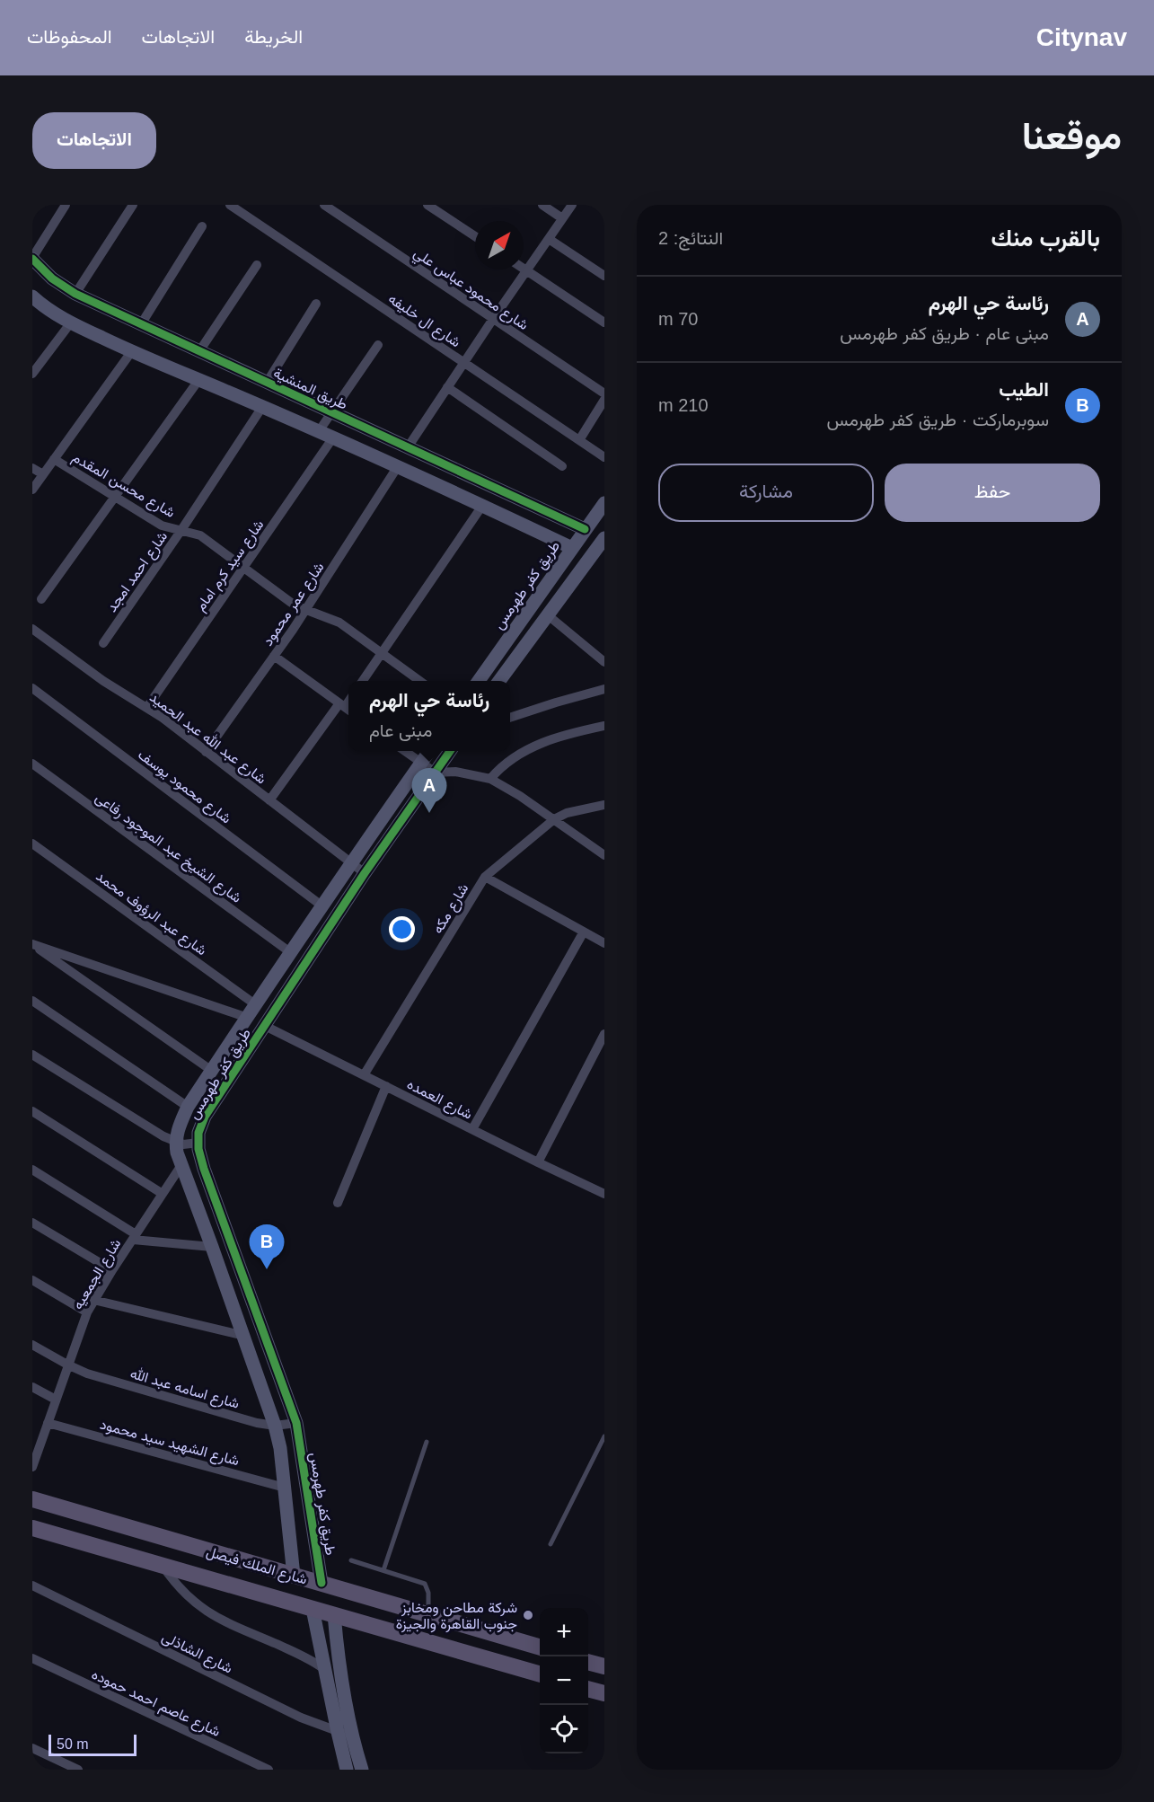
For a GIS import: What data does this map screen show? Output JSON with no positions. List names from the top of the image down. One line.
{"streets":{"main road":["شارع الملك فيصل"],"street":["شارع محمود عباس علي","شارع ال خليفه","طريق المنشية","شارع محسن المقدم","شارع سيد كرم امام","شارع احمد امجد","طريق كفر طهرمس","شارع عمر محمود","شارع عبد الله عبد الحميد","شارع محمود يوسف","شارع الشيخ عبد الموجود رفاعى","شارع مكه","شارع عبد الرؤوف محمد","شارع العمده","شارع الجمعيه","شارع اسامه عبد الله","شارع الشهيد سيد محمود","شارع الشاذلى","شارع عاصم احمد حموده"]},"crossings":[["طريق المنشية","طريق كفر طهرمس"],["شارع محسن المقدم","شارع سيد كرم امام"],["شارع محسن المقدم","شارع احمد امجد"],["شارع محسن المقدم","شارع عمر محمود"],["شارع سيد كرم امام","شارع عبد الله عبد الحميد"],["طريق كفر طهرمس","شارع عبد الله عبد الحميد"],["طريق كفر طهرمس","شارع محمود يوسف"],["طريق كفر طهرمس","شارع الشيخ عبد الموجود رفاعى"],["طريق كفر طهرمس","شارع عبد الرؤوف محمد"],["طريق كفر طهرمس","شارع العمده"],["طريق كفر طهرمس","شارع اسامه عبد الله"],["طريق كفر طهرمس","شارع الملك فيصل"],["شارع عمر محمود","شارع عبد الله عبد الحميد"],["شارع مكه","شارع العمده"],["شارع الجمعيه","شارع اسامه عبد الله"],["شارع الجمعيه","شارع الشهيد سيد محمود"]],"places":["شركة مطاحن ومخابز جنوب القاهرة والجيزة"],"scale_bar":"50 m","north":"top right","page":{"header":"Citynav","nav":["الخريطة","الاتجاهات","المحفوظات"],"title":"موقعنا","buttons":["الاتجاهات",["حفظ","مشاركة"]],"heading":["بالقرب منك","النتائج: 2"],"list":[{"mark":"A","name":"رئاسة حي الهرم","note":"مبنى عام · طريق كفر طهرمس","value":"70 m"},{"mark":"B","name":"الطيب","note":"سوبرماركت · طريق كفر طهرمس","value":"210 m"}],"popup":["رئاسة حي الهرم","مبنى عام"],"pins":["A","B"],"map_buttons":["+","−"],"scale":"50 m"}}
